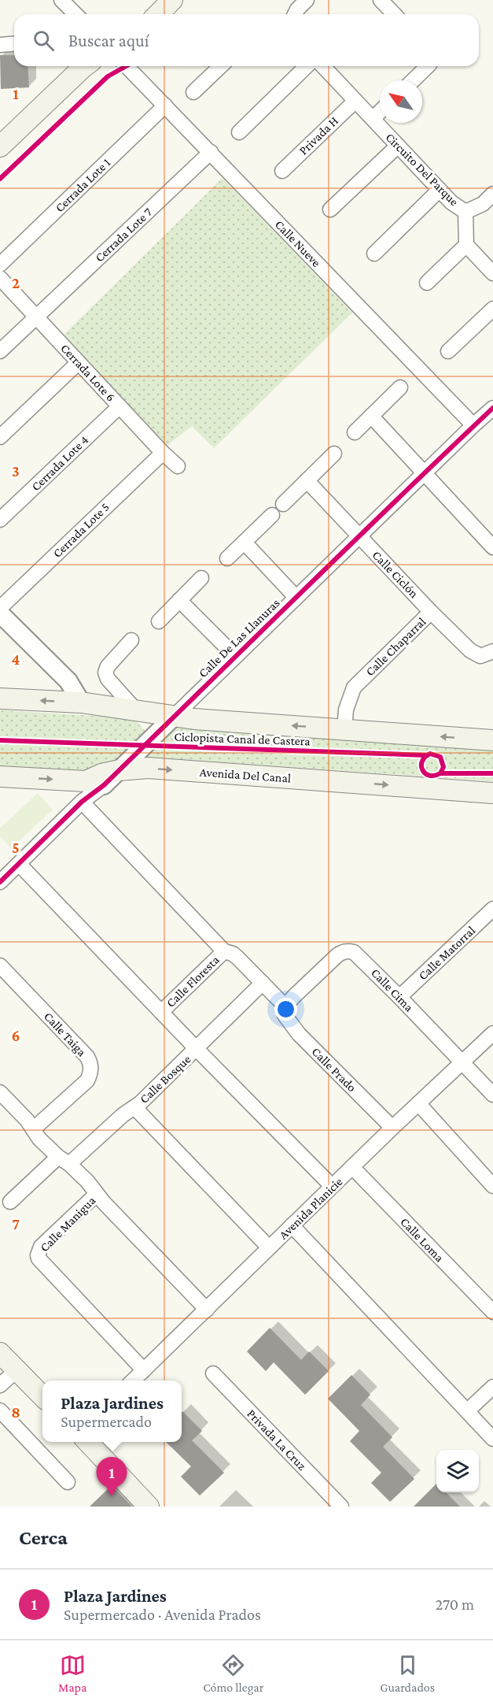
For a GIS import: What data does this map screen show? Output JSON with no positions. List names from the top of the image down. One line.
{"streets":{"main road":["Avenida Del Canal"],"street":["Privada H","Circuito Del Parque","Cerrada Lote 1","Cerrada Lote 7","Calle Nueve","Cerrada Lote 6","Cerrada Lote 4","Cerrada Lote 5","Calle Ciclón","Calle De Las Llanuras","Calle Chaparral","Calle Matorral","Calle Floresta","Calle Cima","Calle Taiga","Calle Prado","Calle Bosque","Avenida Planicie","Calle Manigua","Calle Loma","Privada La Cruz"],"cycle path":["Ciclopista Canal de Castera"]},"crossings":[["Privada H","Circuito Del Parque"],["Cerrada Lote 1","Calle Nueve"],["Cerrada Lote 7","Calle Nueve"],["Cerrada Lote 7","Cerrada Lote 6"],["Calle Nueve","Calle De Las Llanuras"],["Cerrada Lote 6","Cerrada Lote 4"],["Cerrada Lote 6","Cerrada Lote 5"],["Calle Ciclón","Calle De Las Llanuras"],["Calle Ciclón","Calle Chaparral"],["Calle De Las Llanuras","Avenida Del Canal"],["Calle De Las Llanuras","Calle Floresta"],["Calle Matorral","Calle Cima"],["Calle Cima","Calle Prado"],["Calle Cima","Avenida Planicie"],["Calle Prado","Avenida Planicie"],["Calle Bosque","Avenida Planicie"],["Avenida Planicie","Calle Manigua"],["Avenida Planicie","Calle Loma"]],"north":"top left","page":{"search":"Buscar aquí","popup":["Plaza Jardines","Supermercado"],"pins":"1","heading":"Cerca","list":[{"mark":"1","name":"Plaza Jardines","note":"Supermercado · Avenida Prados","value":"270 m"}],"nav":["Mapa","Cómo llegar","Guardados"]},"grid":{"rows":["1","2","3","4","5","6","7","8"]}}
